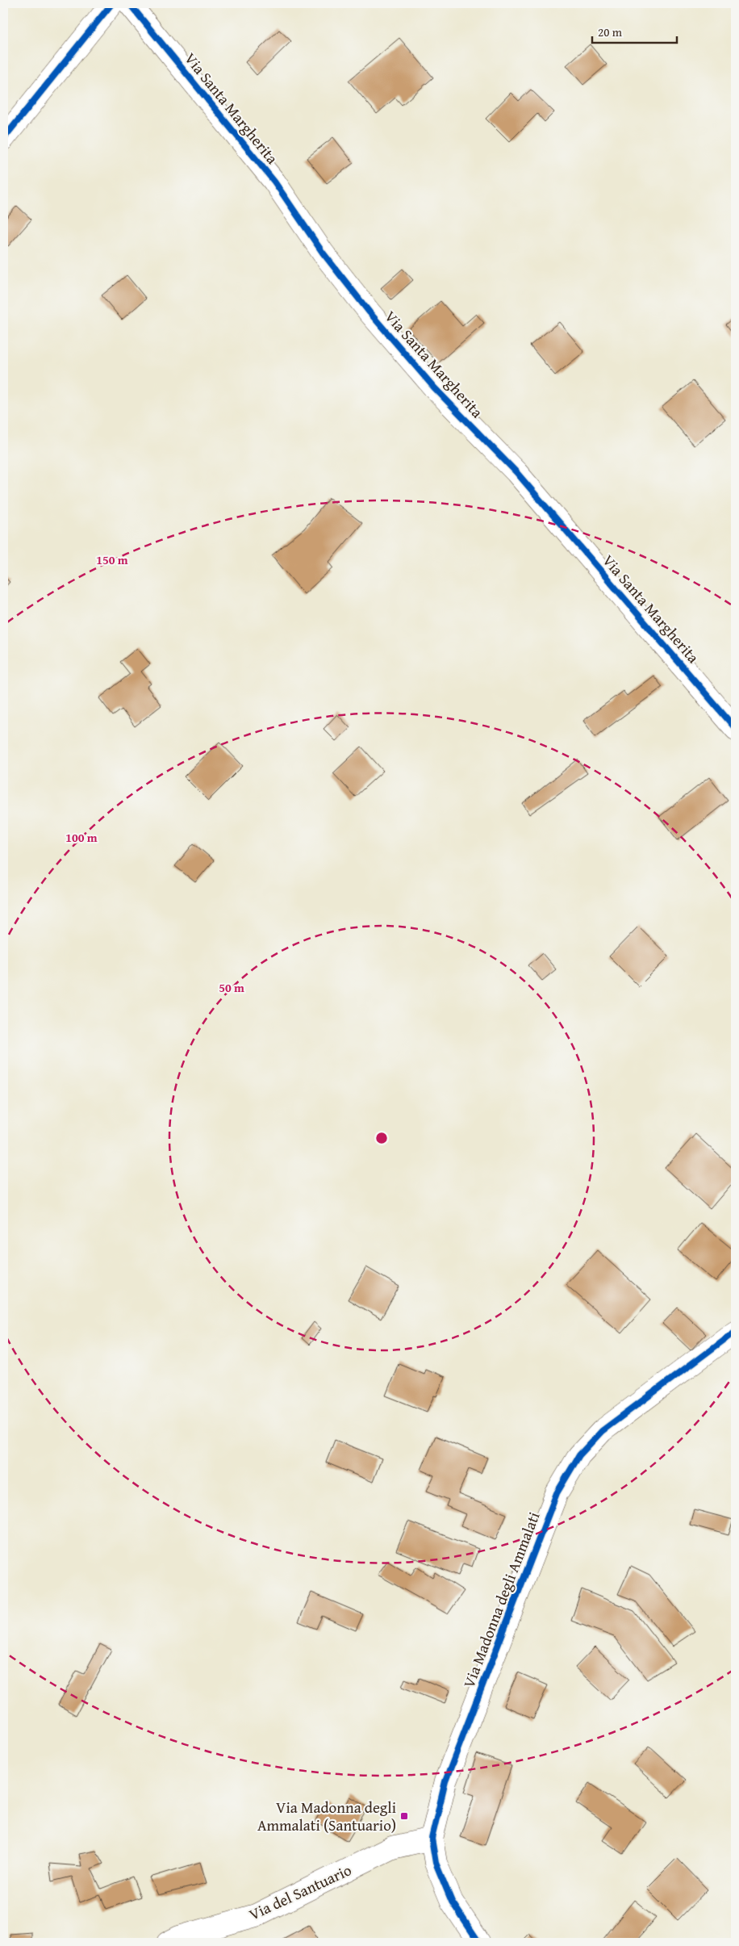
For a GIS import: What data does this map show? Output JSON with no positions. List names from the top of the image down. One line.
{"streets":{"street":["Via Santa Margherita","Via Madonna degli Ammalati","Via del Santuario"]},"crossings":[["Via Madonna degli Ammalati","Via del Santuario"]],"places":{"transit":["Via Madonna degli Ammalati (Santuario)"]},"scale_bar":"20 m","rings":["150 m","100 m","50 m"]}
